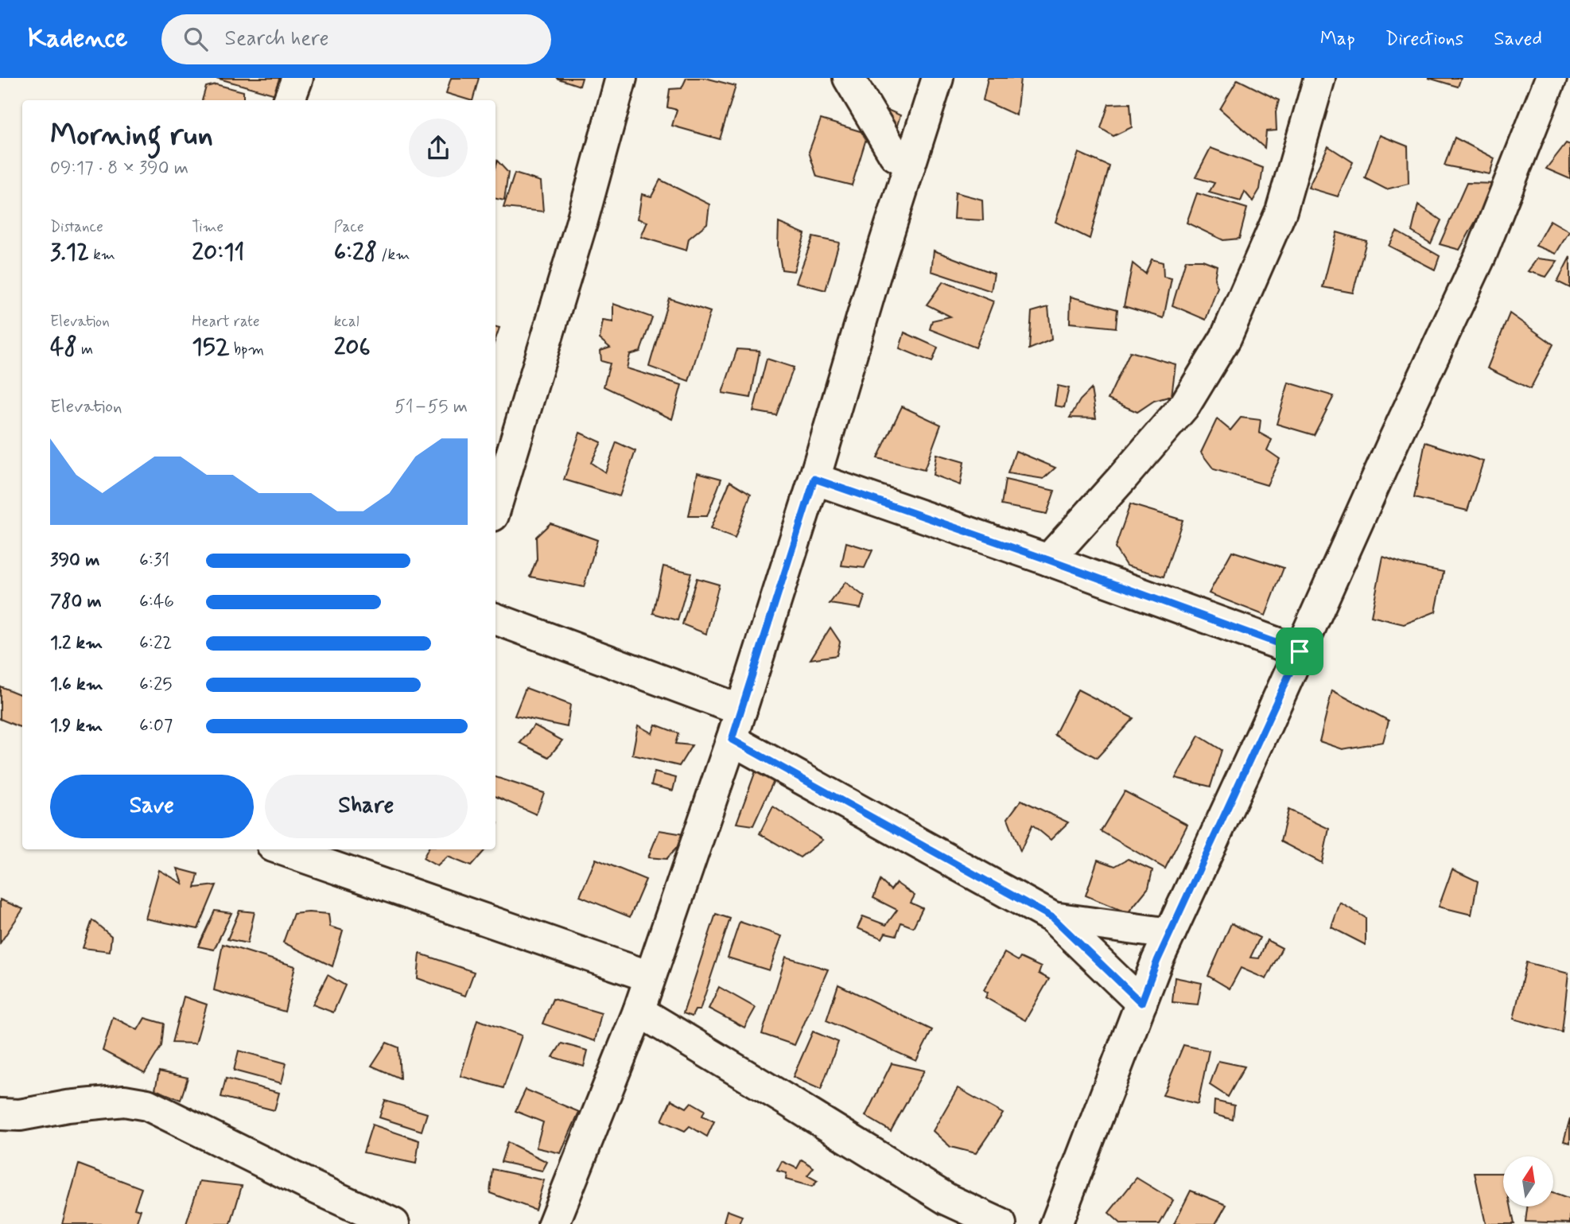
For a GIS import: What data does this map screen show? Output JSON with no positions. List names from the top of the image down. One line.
{"north":"top","page":{"header":"Kadence","search":"Search here","nav":["Map","Directions","Saved"],"heading":["Morning run","09:17 · 8 × 390 m"],"stats":[["Distance","3.12 km"],["Time","20:11"],["Pace","6:28 /km"],["Elevation","48 m"],["Heart rate","152 bpm"],["kcal","206"]],"chart":["Elevation","51–55 m"],"list":[{"name":"390 m","note":"6:31"},{"name":"780 m","note":"6:46"},{"name":"1.2 km","note":"6:22"},{"name":"1.6 km","note":"6:25"},{"name":"1.9 km","note":"6:07"}],"buttons":["Save","Share"]}}
